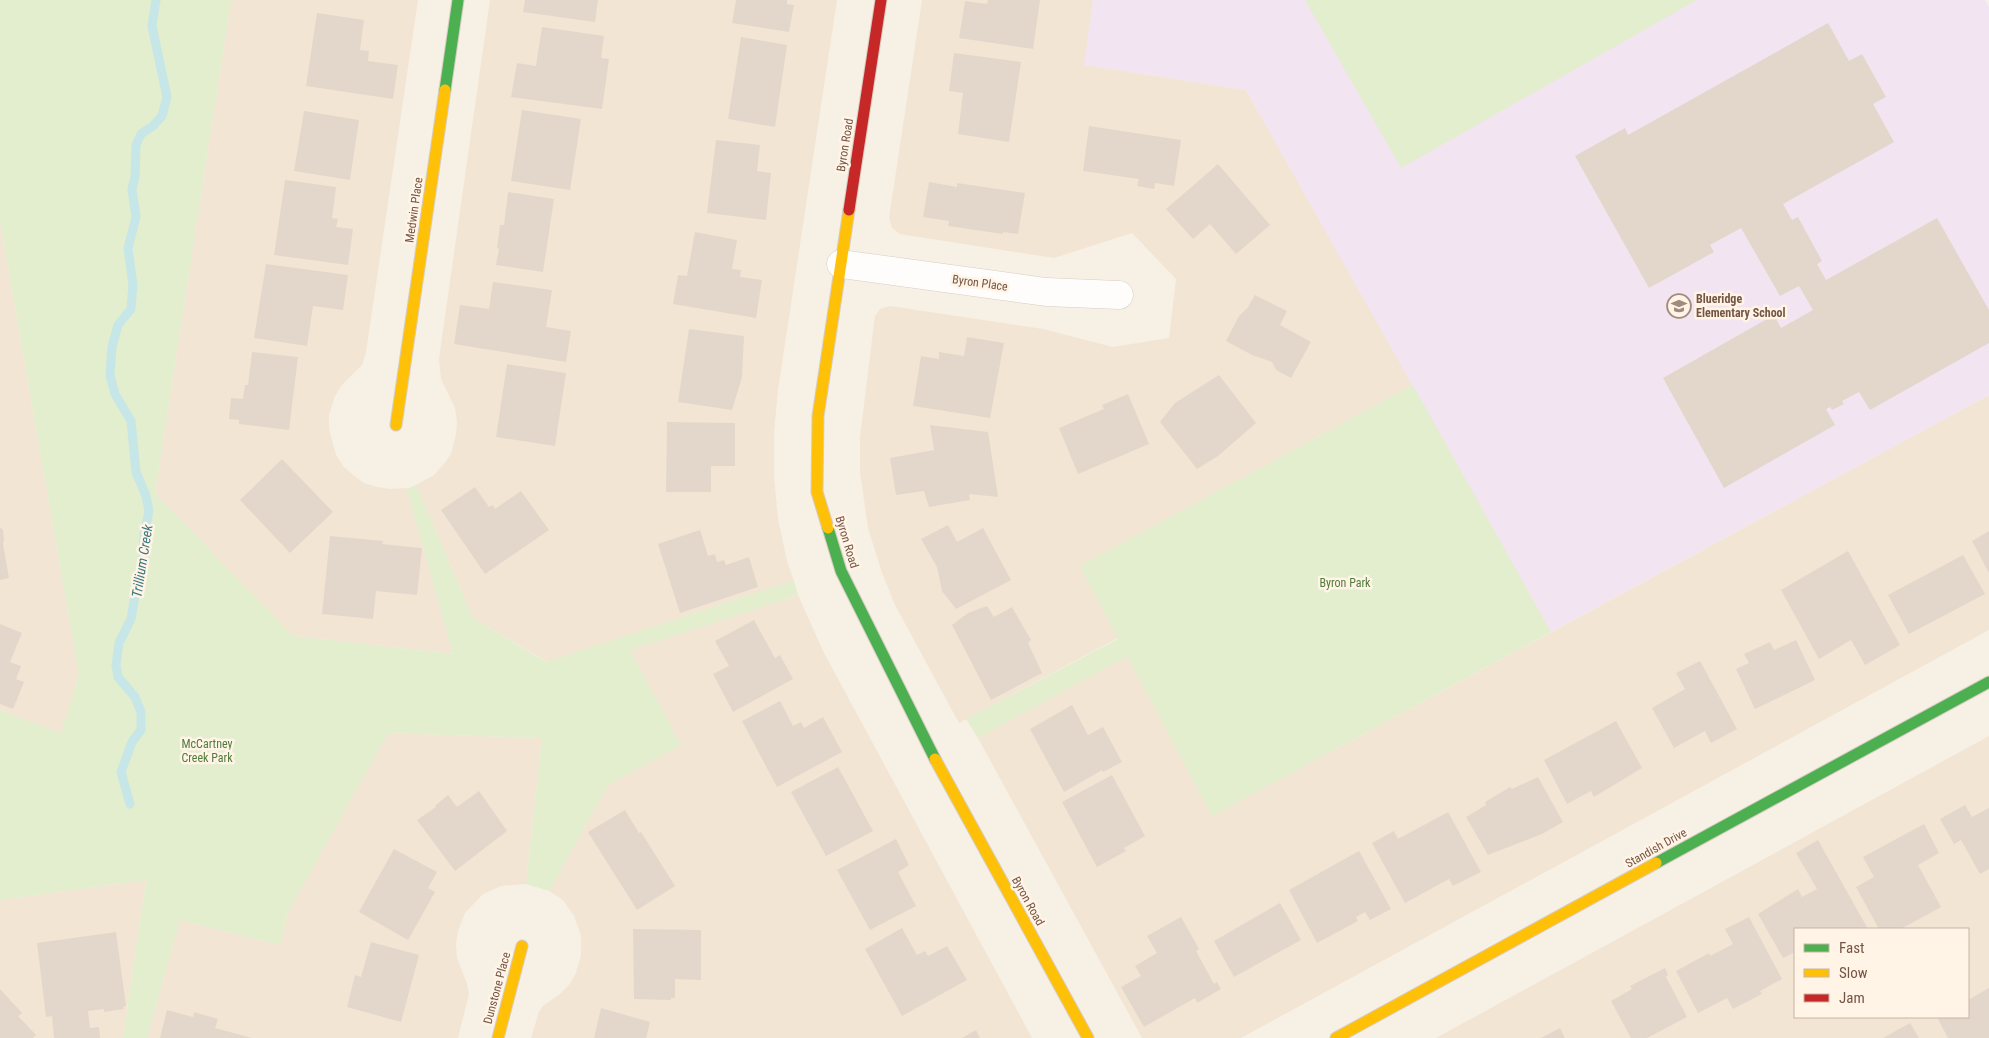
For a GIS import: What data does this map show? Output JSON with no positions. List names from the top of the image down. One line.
{"streets":{"street":["Byron Road","Medwin Place","Byron Place","Standish Drive","Dunstone Place"]},"crossings":[["Byron Road","Byron Place"]],"water":["Trillium Creek"],"parks":["Byron Park","McCartney Creek Park"],"places":{"school or university":["Blueridge Elementary School"]},"legend":["Fast","Slow","Jam"]}
